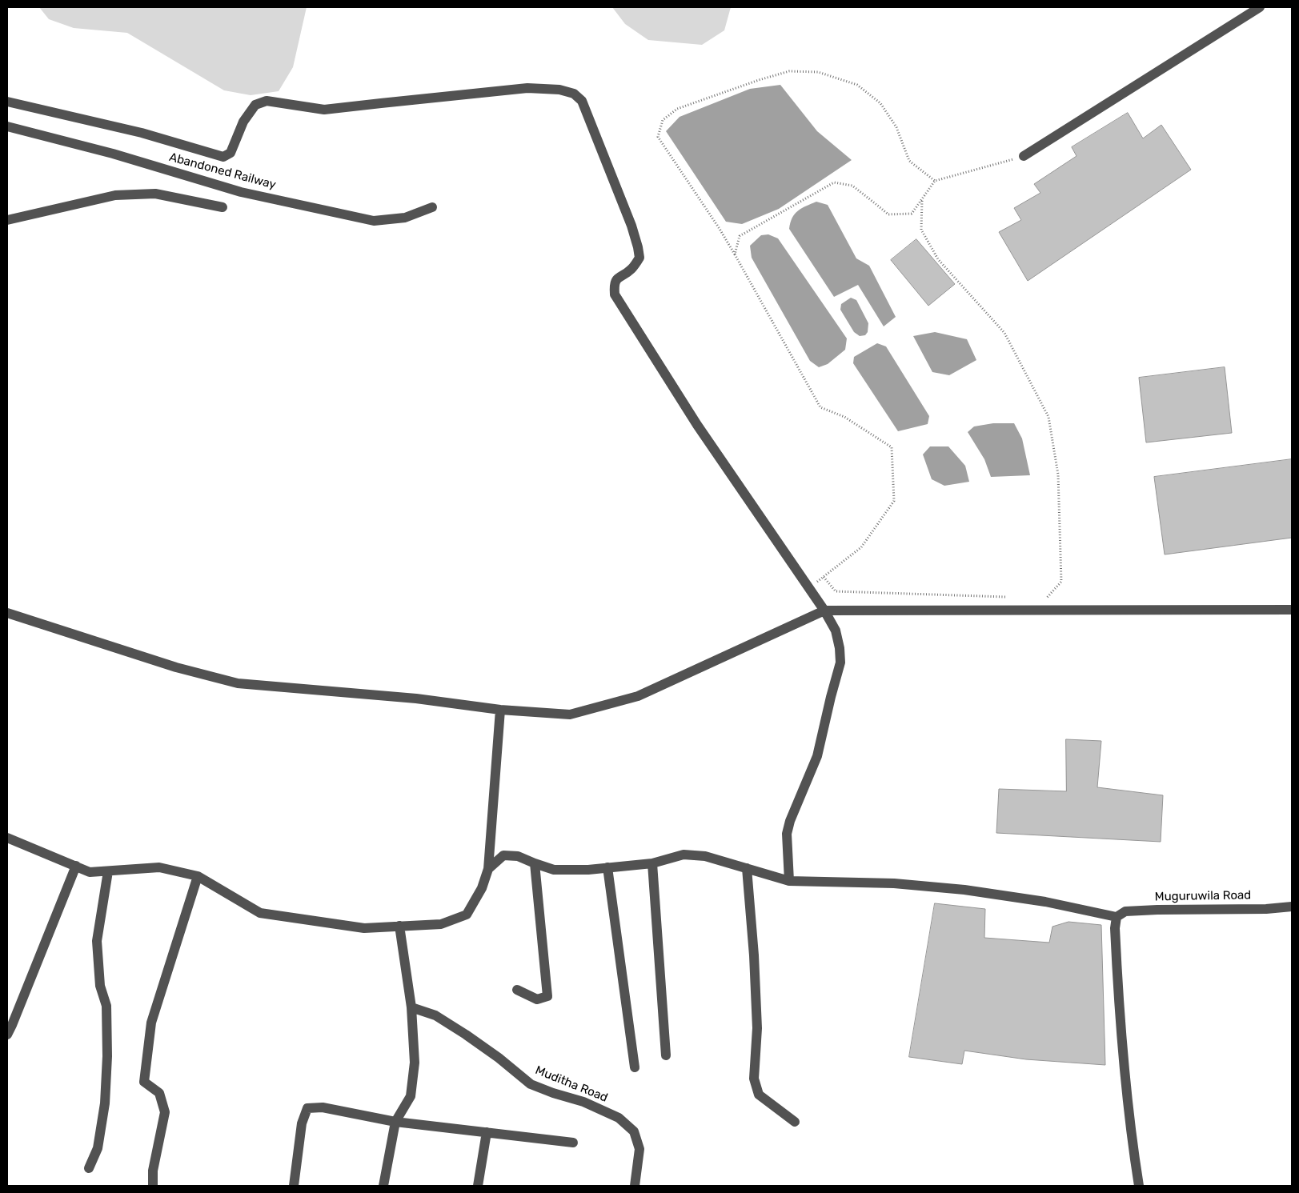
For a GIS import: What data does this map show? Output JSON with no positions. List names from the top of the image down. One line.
{"streets":{"street":["Abandoned Railway","Muguruwila Road","Muditha Road"]}}
